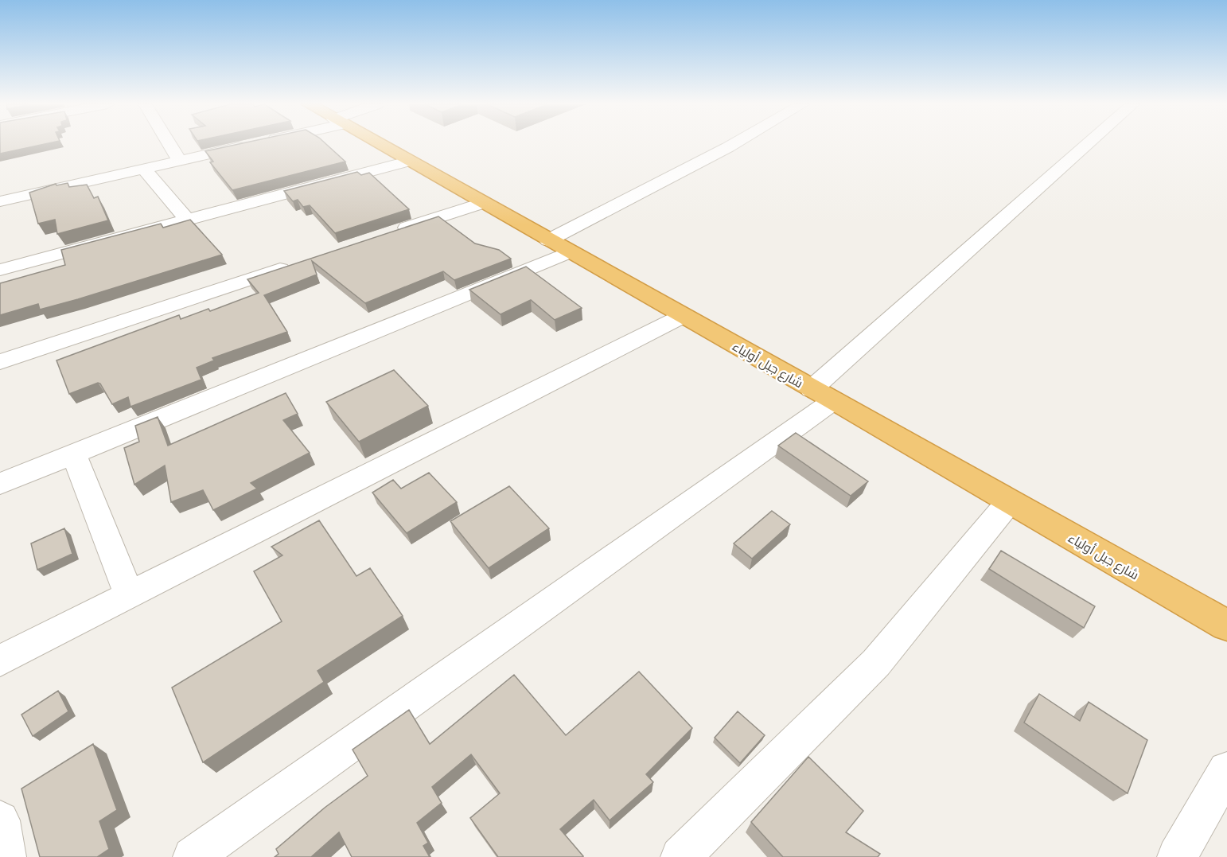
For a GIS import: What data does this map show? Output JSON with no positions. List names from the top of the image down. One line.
{"streets":{"highway":["شارع جبل أولياء"]}}
